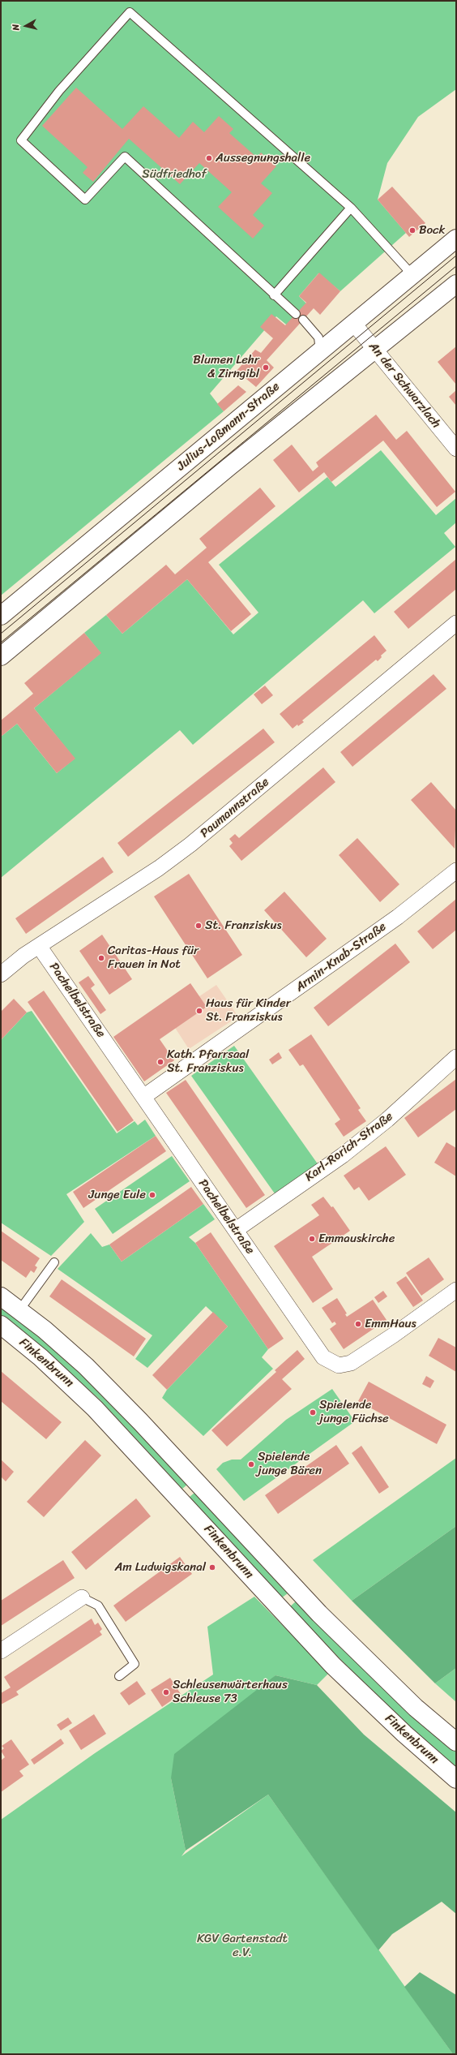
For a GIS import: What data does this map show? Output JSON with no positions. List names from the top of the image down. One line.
{"streets":{"main road":["Julius-Loßmann-Straße","Finkenbrunn"],"street":["An der Schwarzlach","Paumannstraße","Armin-Knab-Straße","Pachelbelstraße","Karl-Rorich-Straße"]},"crossings":[["An der Schwarzlach","Julius-Loßmann-Straße"],["Paumannstraße","Pachelbelstraße"],["Armin-Knab-Straße","Pachelbelstraße"],["Pachelbelstraße","Karl-Rorich-Straße"]],"parks":["Südfriedhof","KGV Gartenstadt e.V."],"places":["Aussegnungshalle","Bock","Blumen Lehr & Zirngibl","St. Franziskus","Caritas-Haus für Frauen in Not","Haus für Kinder St. Franziskus","Kath. Pfarrsaal St. Franziskus","Junge Eule","Emmauskirche","EmmHaus","Spielende junge Füchse","Spielende junge Bären","Am Ludwigskanal","Schleusenwärterhaus Schleuse 73"],"north":"left"}
